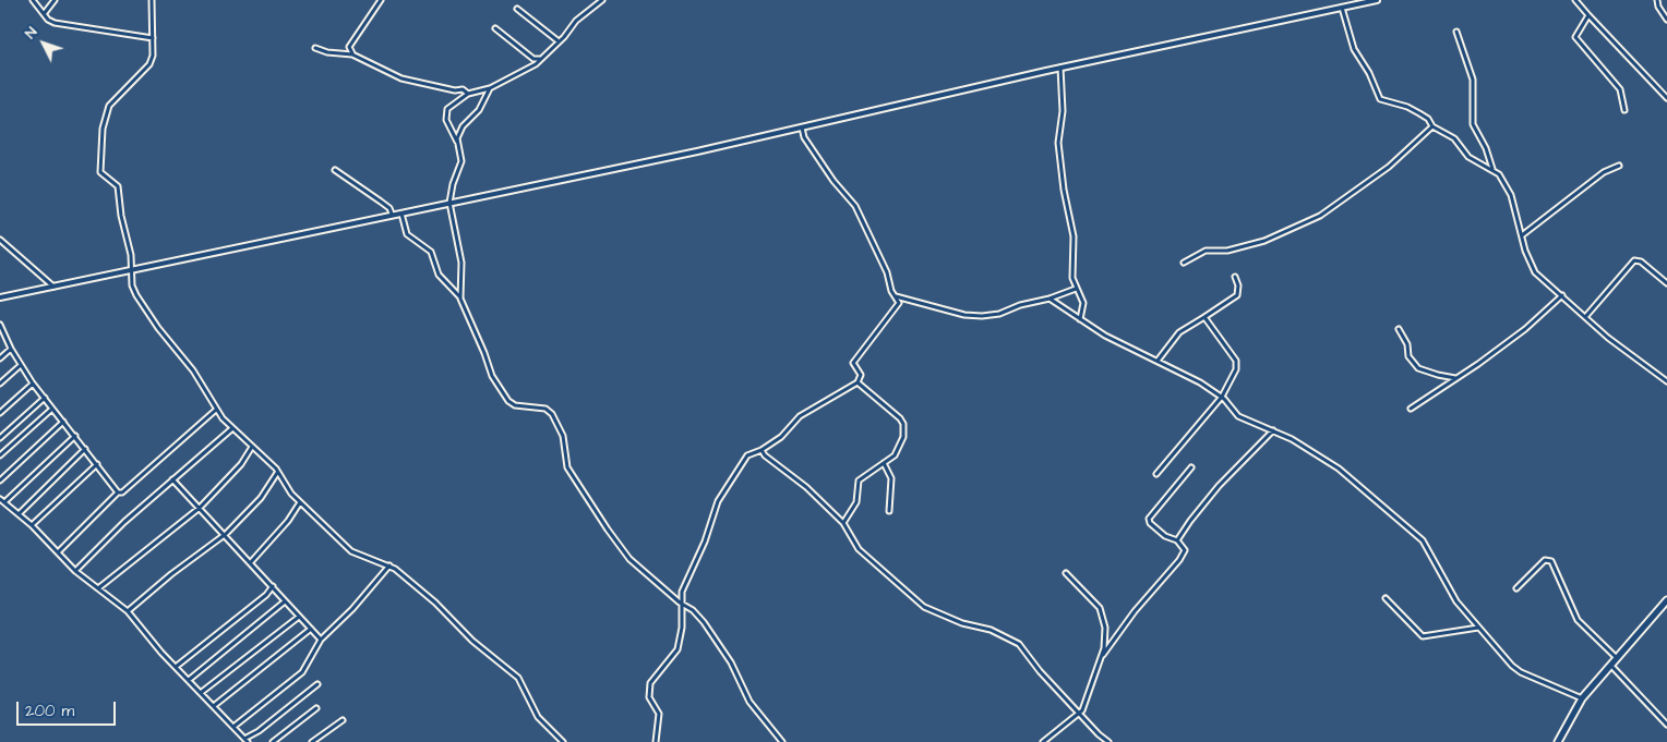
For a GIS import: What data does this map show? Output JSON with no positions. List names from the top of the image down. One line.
{"scale_bar":"200 m","north":"top left"}
